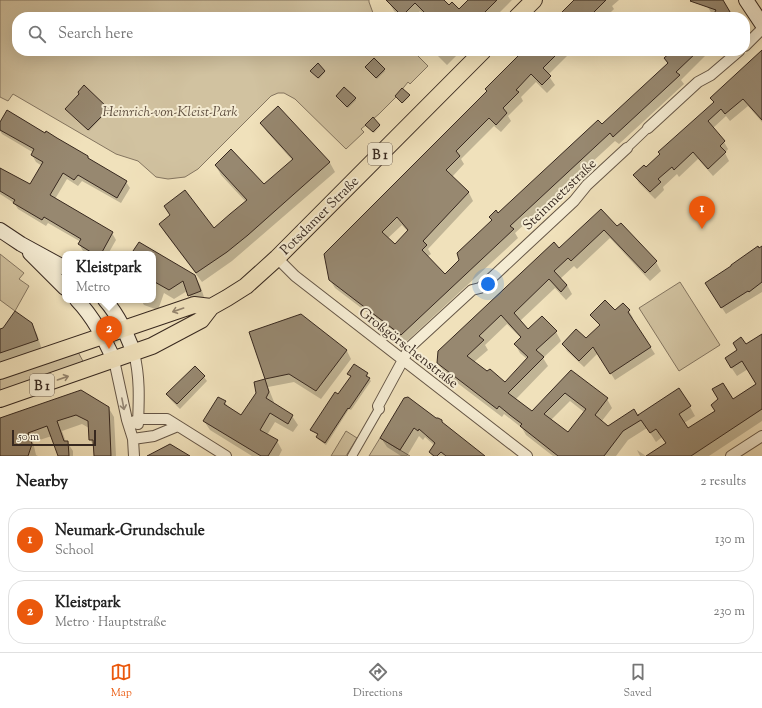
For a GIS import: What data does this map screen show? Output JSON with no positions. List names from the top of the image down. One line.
{"streets":{"main road":["B 1","Potsdamer Straße"],"street":["Steinmetzstraße","Großgörschenstraße"]},"crossings":[["B 1","Potsdamer Straße"],["Steinmetzstraße","Großgörschenstraße"],["Potsdamer Straße","Großgörschenstraße"]],"parks":["Heinrich-von-Kleist-Park"],"scale_bar":"50 m","page":{"search":"Search here","pins":["1","2"],"popup":["Kleistpark","Metro"],"scale":"50 m","heading":["Nearby","2 results"],"list":[{"mark":"1","name":"Neumark-Grundschule","note":"School","value":"130 m"},{"mark":"2","name":"Kleistpark","note":"Metro · Hauptstraße","value":"230 m"}],"nav":["Map","Directions","Saved"]}}
